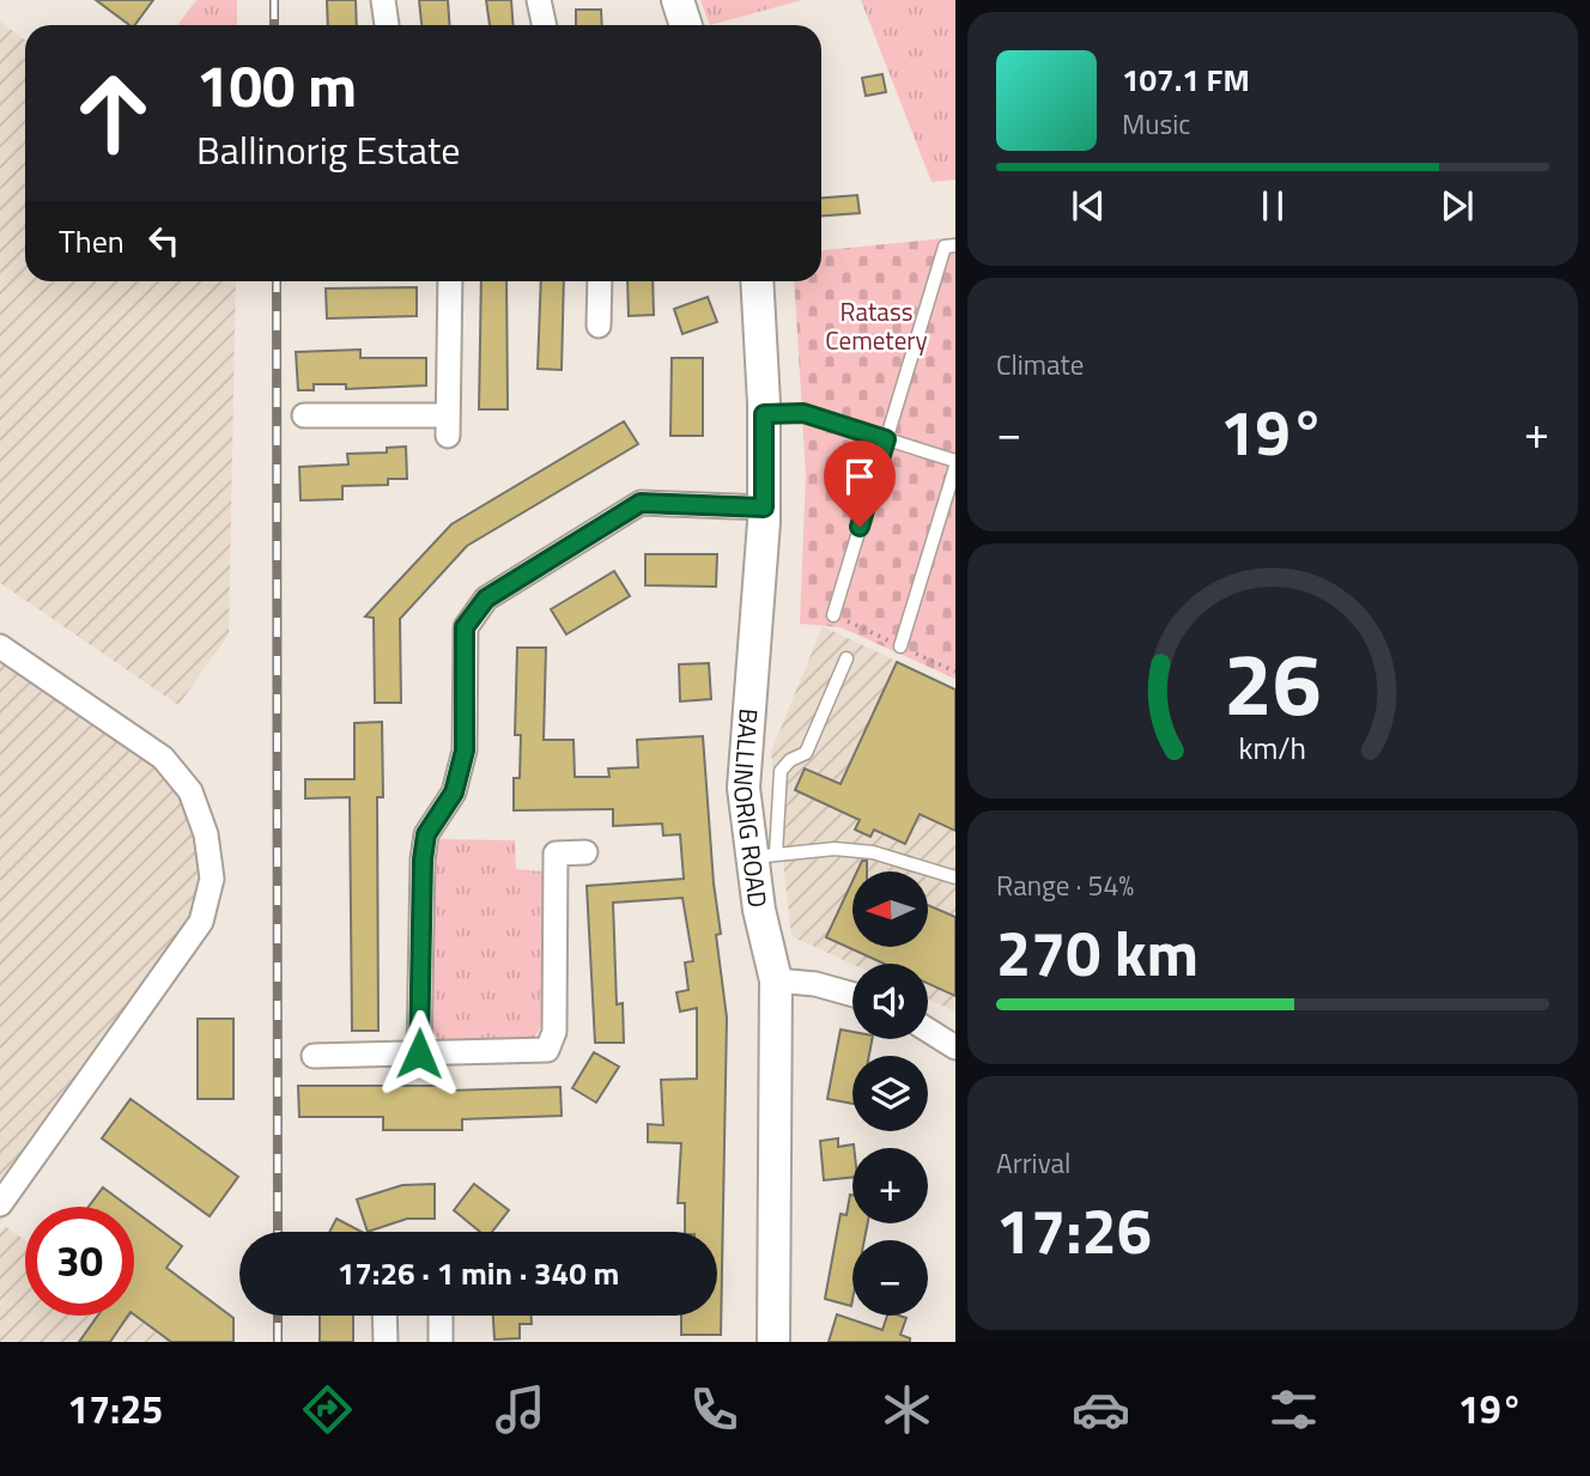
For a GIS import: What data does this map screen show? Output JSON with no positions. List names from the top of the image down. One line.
{"streets":{"street":["BALLINORIG ROAD"]},"parks":["Ratass Cemetery"],"north":"left","page":{"turn":["100 m","Ballinorig Estate"],"song":["107.1 FM","Music"],"then":"Then","tile":["Climate",["Range · 54%","270 km"],["Arrival","17:26"]],"heat":["−","19°","+"],"map_buttons":["+","−"],"limit":"30","trip":"17:26 · 1 min · 340 m","tabs":["17:25","19°"],"gauge":["26","km/h"]}}
